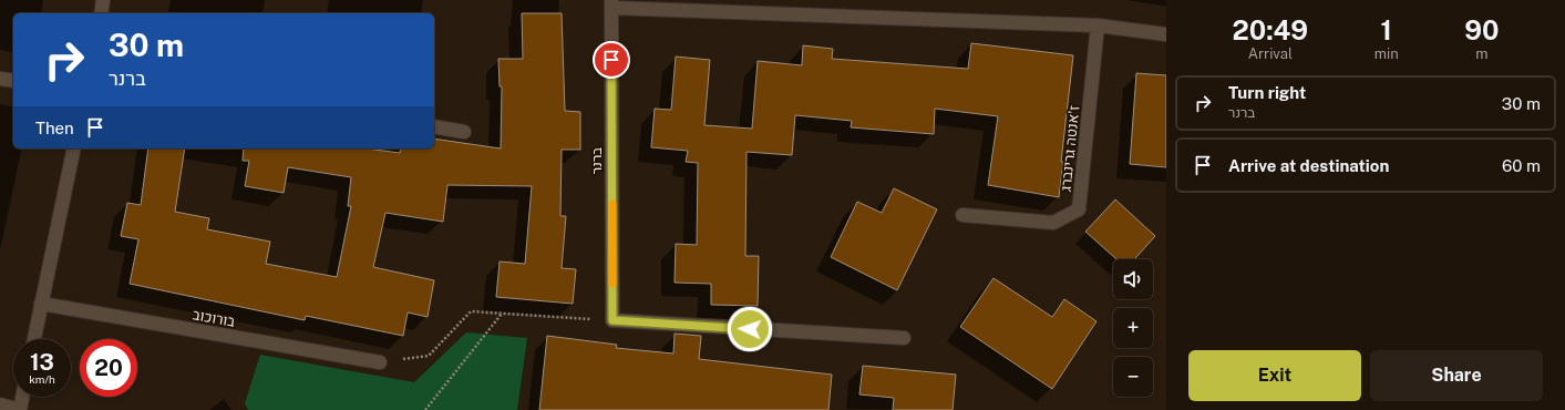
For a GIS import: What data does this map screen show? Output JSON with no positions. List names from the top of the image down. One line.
{"streets":{"street":["ז'אנטה גרינברג","ברנר","בורוכוב"]},"page":{"eta":["20:49","Arrival","1","min","90","m"],"turn":["30 m","ברנר"],"list":[{"name":"Turn right","note":"ברנר","value":"30 m"},{"name":"Arrive at destination","value":"60 m"}],"then":"Then","map_buttons":["+","−"],"speed":"13 km/h","limit":"20","buttons":["Exit","Share"]}}
